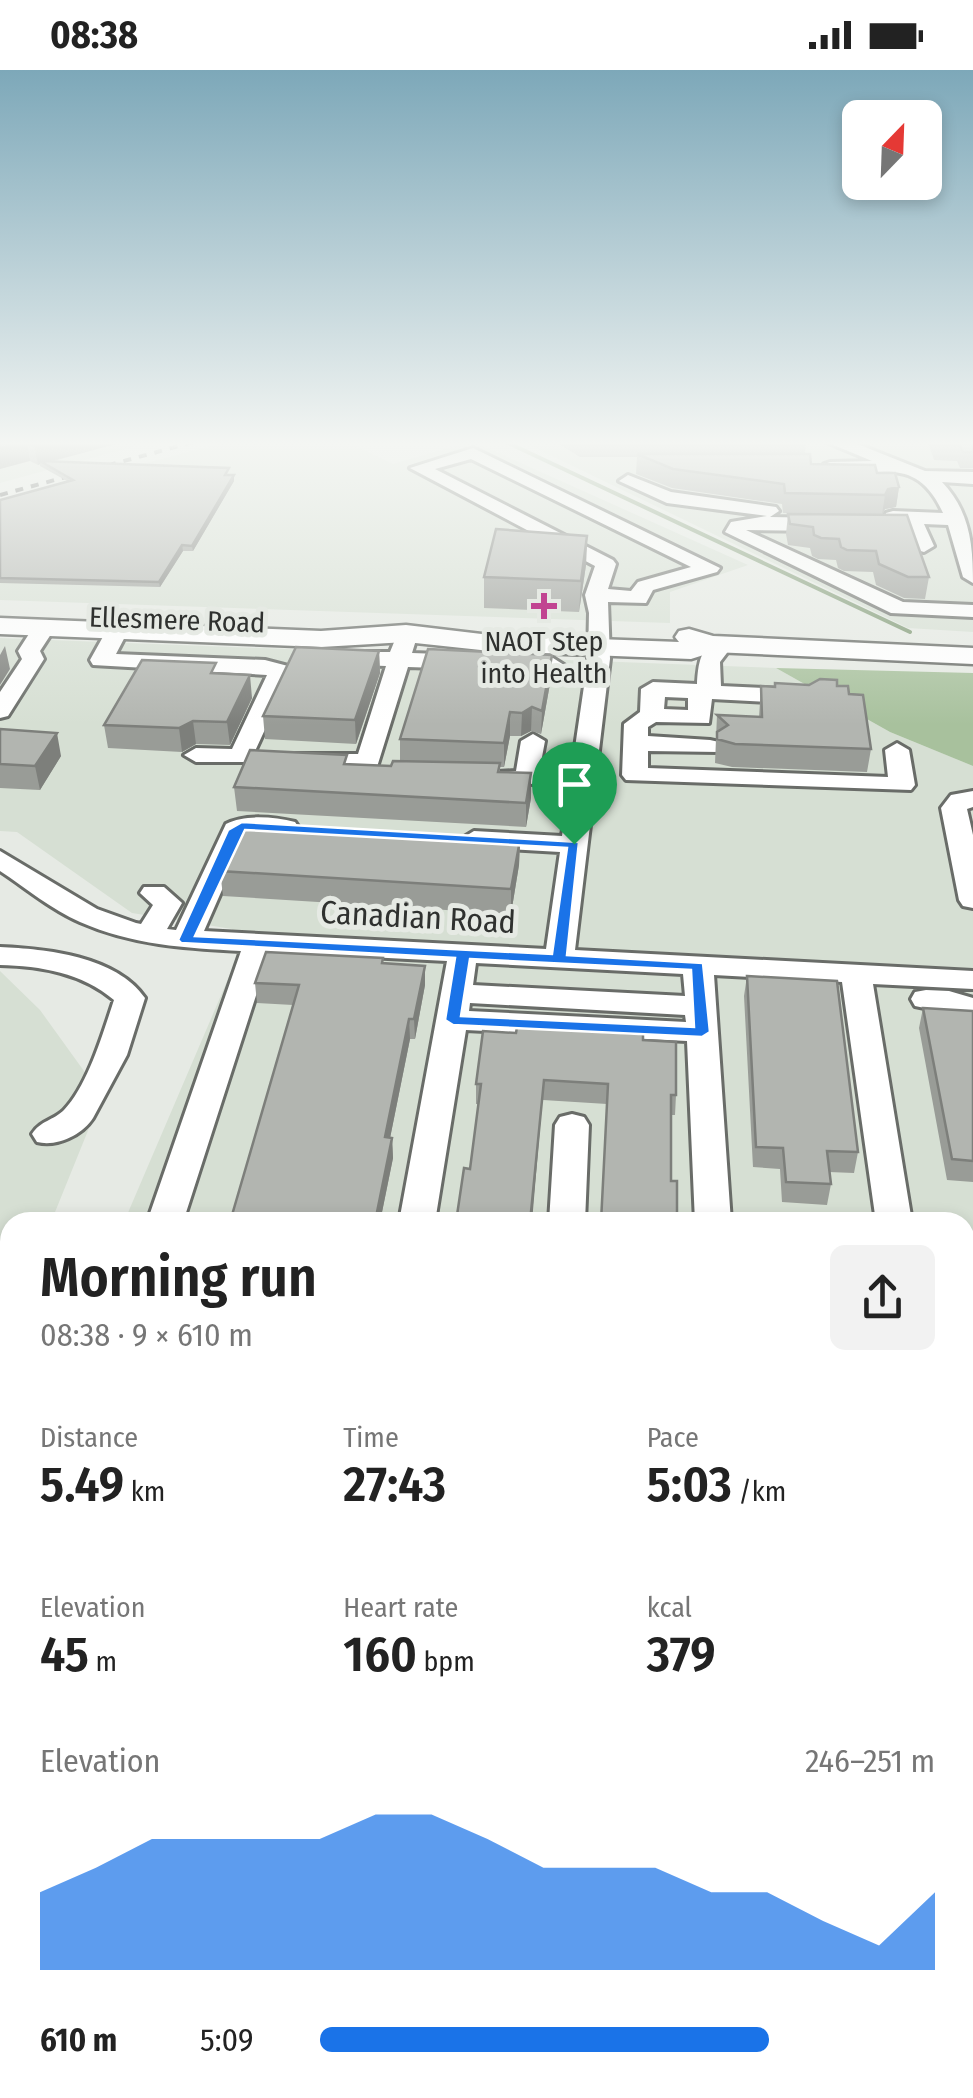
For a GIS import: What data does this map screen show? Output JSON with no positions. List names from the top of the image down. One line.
{"streets":{"main road":["Ellesmere Road"],"street":["Canadian Road"]},"places":{"health":["NAOT Step into Health"]},"north":"top right","page":{"status":"08:38","heading":["Morning run","08:38 · 9 × 610 m"],"stats":[["Distance","5.49 km"],["Time","27:43"],["Pace","5:03 /km"],["Elevation","45 m"],["Heart rate","160 bpm"],["kcal","379"]],"chart":["Elevation","246–251 m"],"list":[{"name":"610 m","note":"5:09"}]}}
